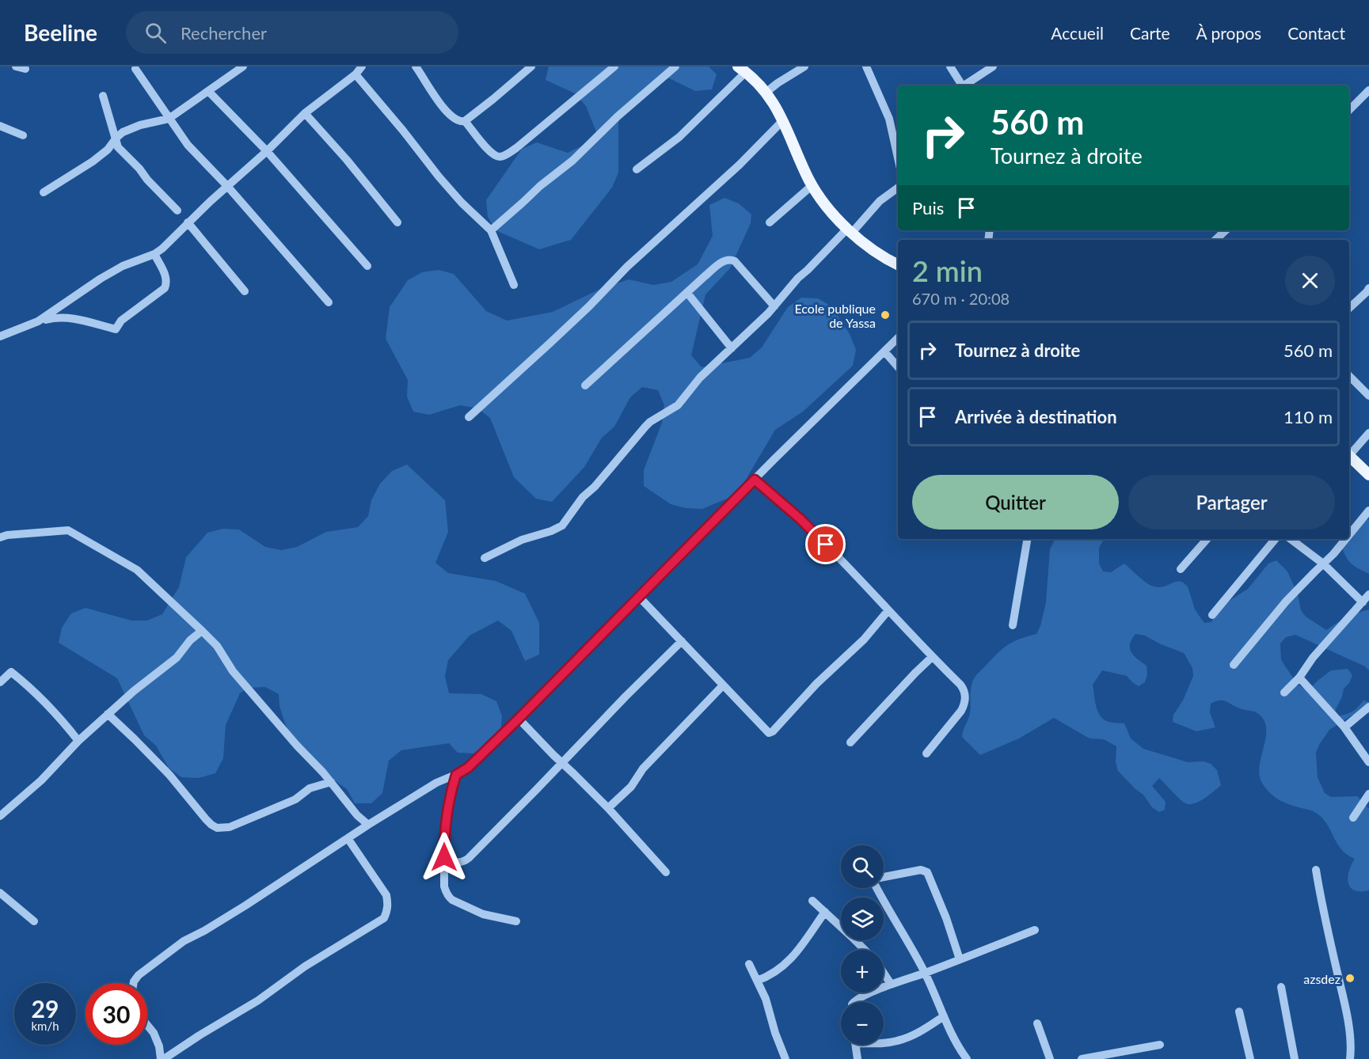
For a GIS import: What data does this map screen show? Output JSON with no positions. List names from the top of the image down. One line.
{"places":["Ecole publique de Yassa","azsdez"],"page":{"header":"Beeline","search":"Rechercher","nav":["Accueil","Carte","À propos","Contact"],"turn":["560 m","Tournez à droite"],"then":"Puis","heading":["2 min","670 m · 20:08"],"list":[{"name":"Tournez à droite","value":"560 m"},{"name":"Arrivée à destination","value":"110 m"}],"buttons":["Quitter","Partager"],"map_buttons":["+","−"],"speed":"29 km/h","limit":"30"}}
